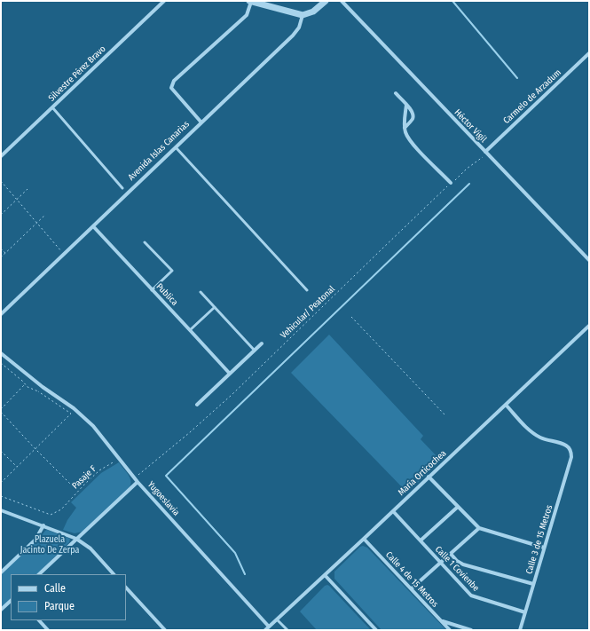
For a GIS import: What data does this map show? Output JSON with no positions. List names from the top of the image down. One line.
{"streets":{"street":["Silvestre Pérez Bravo","Carmelo de Arzadum","Héctor Vigil","Avenida Islas Canarias","Publica","María Orticochea","Yugoeslavia","Calle 3 de 15 Metros","Calle 1 Covienbe","Calle 4 de 15 Metros"],"path":["Vehicular/ Peatonal","Pasaje F"]},"crossings":[["Carmelo de Arzadum","Héctor Vigil"],["Carmelo de Arzadum","Vehicular/ Peatonal"],["Héctor Vigil","Vehicular/ Peatonal"],["Avenida Islas Canarias","Publica"],["Vehicular/ Peatonal","Yugoeslavia"],["María Orticochea","Yugoeslavia"],["María Orticochea","Calle 3 de 15 Metros"],["María Orticochea","Calle 1 Covienbe"],["María Orticochea","Calle 4 de 15 Metros"],["Pasaje F","Yugoeslavia"],["Calle 3 de 15 Metros","Calle 1 Covienbe"]],"parks":["Plazuela Jacinto De Zerpa"],"legend":["Calle","Parque"]}
